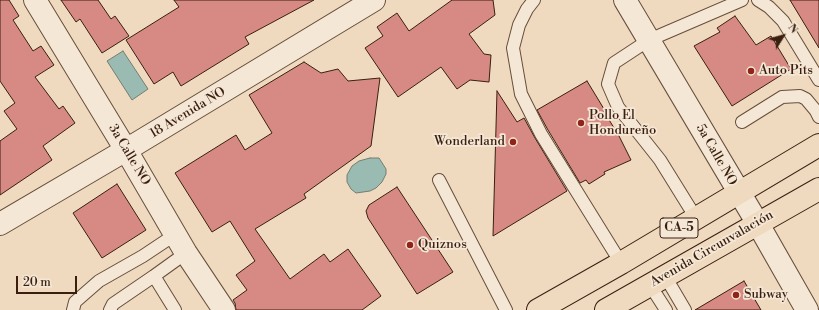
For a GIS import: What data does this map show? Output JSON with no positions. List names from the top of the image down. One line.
{"streets":{"highway":["CA-5","Avenida Circunvalación"],"street":["18 Avenida NO","3a Calle NO","5a Calle NO"]},"crossings":[["18 Avenida NO","3a Calle NO"],["5a Calle NO","CA-5"],["5a Calle NO","Avenida Circunvalación"]],"places":["Auto Pits","Pollo El Hondureño","Wonderland","Quiznos","Subway"],"scale_bar":"20 m","north":"top right"}
